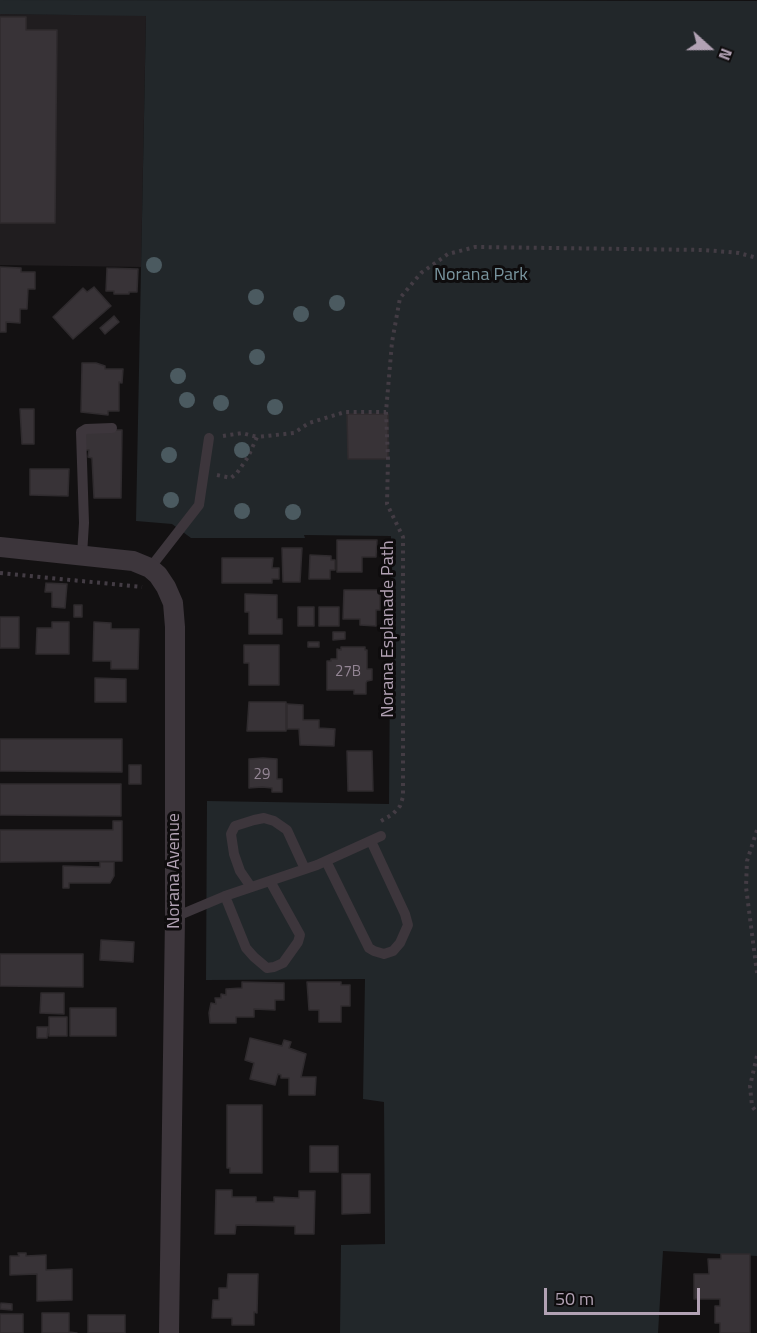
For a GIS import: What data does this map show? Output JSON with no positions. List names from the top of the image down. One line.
{"streets":{"street":["Norana Avenue"],"path":["Norana Esplanade Path"]},"parks":["Norana Park"],"house_numbers":["27B","29"],"scale_bar":"50 m","north":"right"}
